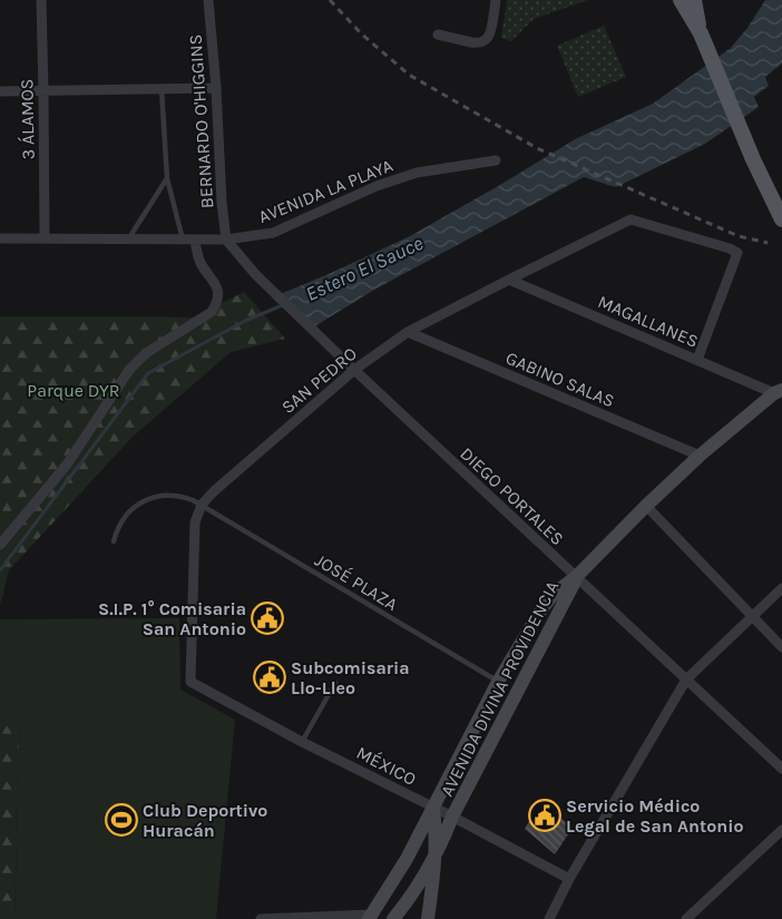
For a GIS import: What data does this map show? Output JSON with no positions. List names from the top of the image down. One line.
{"streets":{"street":["3 ÁLAMOS","BERNARDO O'HIGGINS","AVENIDA LA PLAYA","MAGALLANES","GABINO SALAS","SAN PEDRO","DIEGO PORTALES","AVENIDA DIVINA PROVIDENCIA","MÉXICO"],"lane":["JOSÉ PLAZA"]},"crossings":[["3 ÁLAMOS","AVENIDA LA PLAYA"],["BERNARDO O'HIGGINS","AVENIDA LA PLAYA"],["BERNARDO O'HIGGINS","DIEGO PORTALES"],["AVENIDA LA PLAYA","DIEGO PORTALES"],["MAGALLANES","SAN PEDRO"],["MAGALLANES","AVENIDA DIVINA PROVIDENCIA"],["GABINO SALAS","SAN PEDRO"],["GABINO SALAS","AVENIDA DIVINA PROVIDENCIA"],["SAN PEDRO","DIEGO PORTALES"],["SAN PEDRO","JOSÉ PLAZA"],["SAN PEDRO","MÉXICO"],["DIEGO PORTALES","AVENIDA DIVINA PROVIDENCIA"],["JOSÉ PLAZA","AVENIDA DIVINA PROVIDENCIA"],["AVENIDA DIVINA PROVIDENCIA","MÉXICO"]],"water":["Estero El Sauce"],"parks":["Parque DYR"],"places":{"public building":["S.I.P. 1° Comisaria San Antonio","Subcomisaria Llo-Lleo","Servicio Médico Legal de San Antonio"],"sports":["Club Deportivo Huracán"]}}
